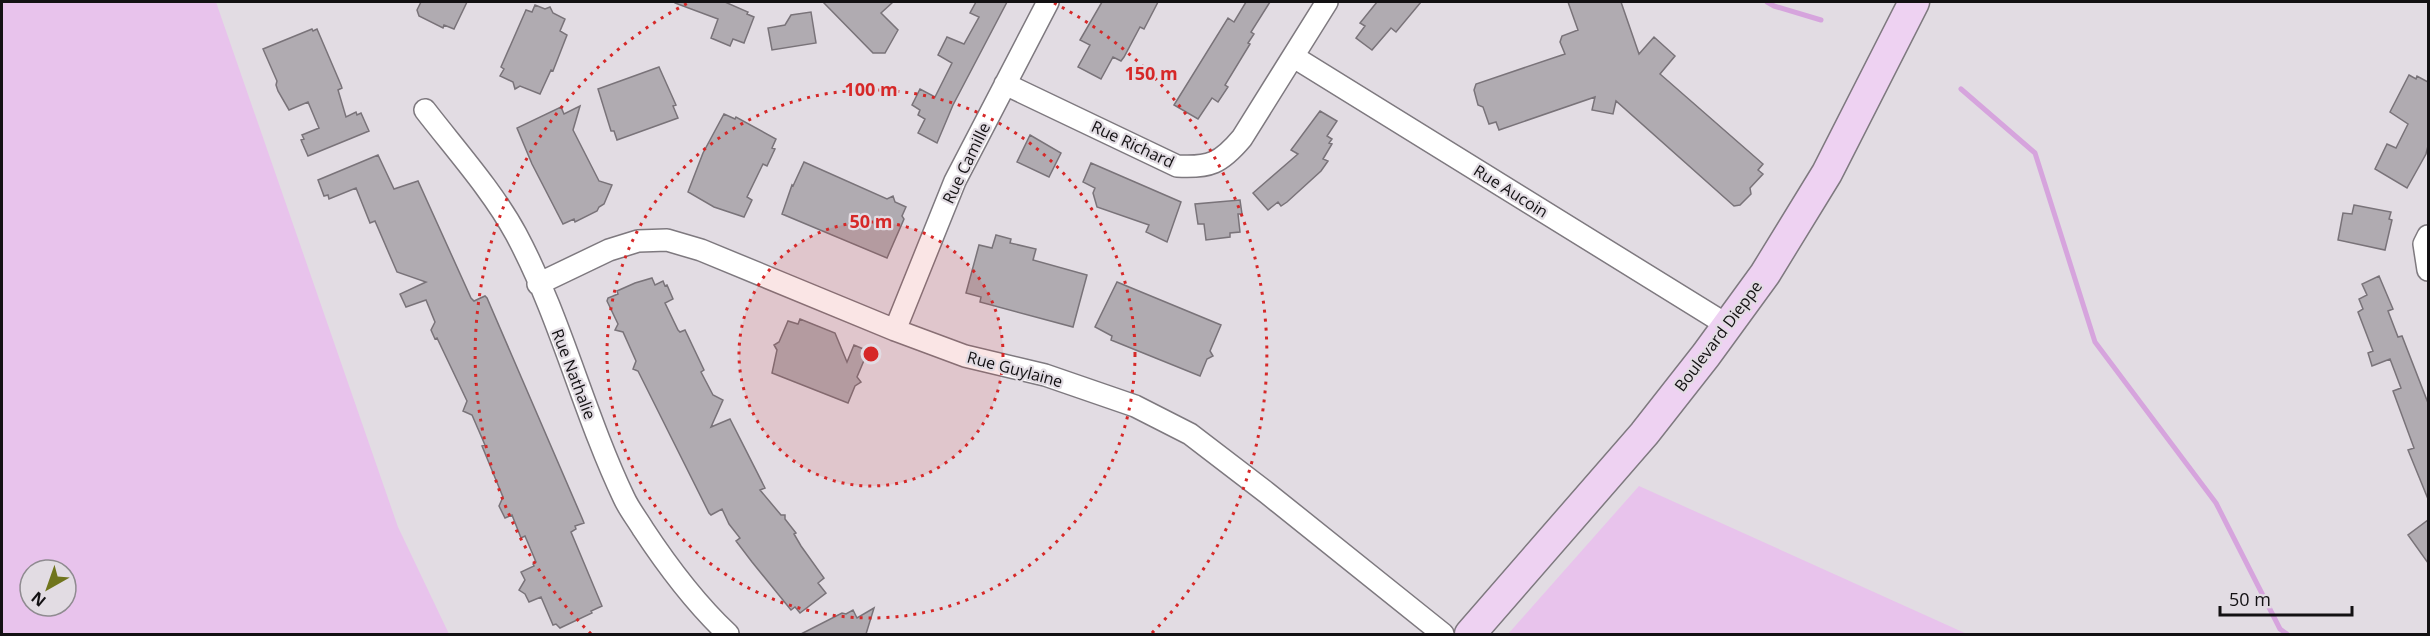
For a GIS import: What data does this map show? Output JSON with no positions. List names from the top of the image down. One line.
{"streets":{"main road":["Boulevard Dieppe"],"street":["Rue Richard","Rue Camille","Rue Aucoin","Rue Guylaine","Rue Nathalie"]},"crossings":[["Rue Richard","Rue Camille"],["Rue Richard","Rue Aucoin"],["Rue Camille","Rue Guylaine"],["Rue Aucoin","Boulevard Dieppe"],["Rue Guylaine","Rue Nathalie"]],"scale_bar":"50 m","north":"bottom left","rings":["150 m","100 m","50 m"]}
